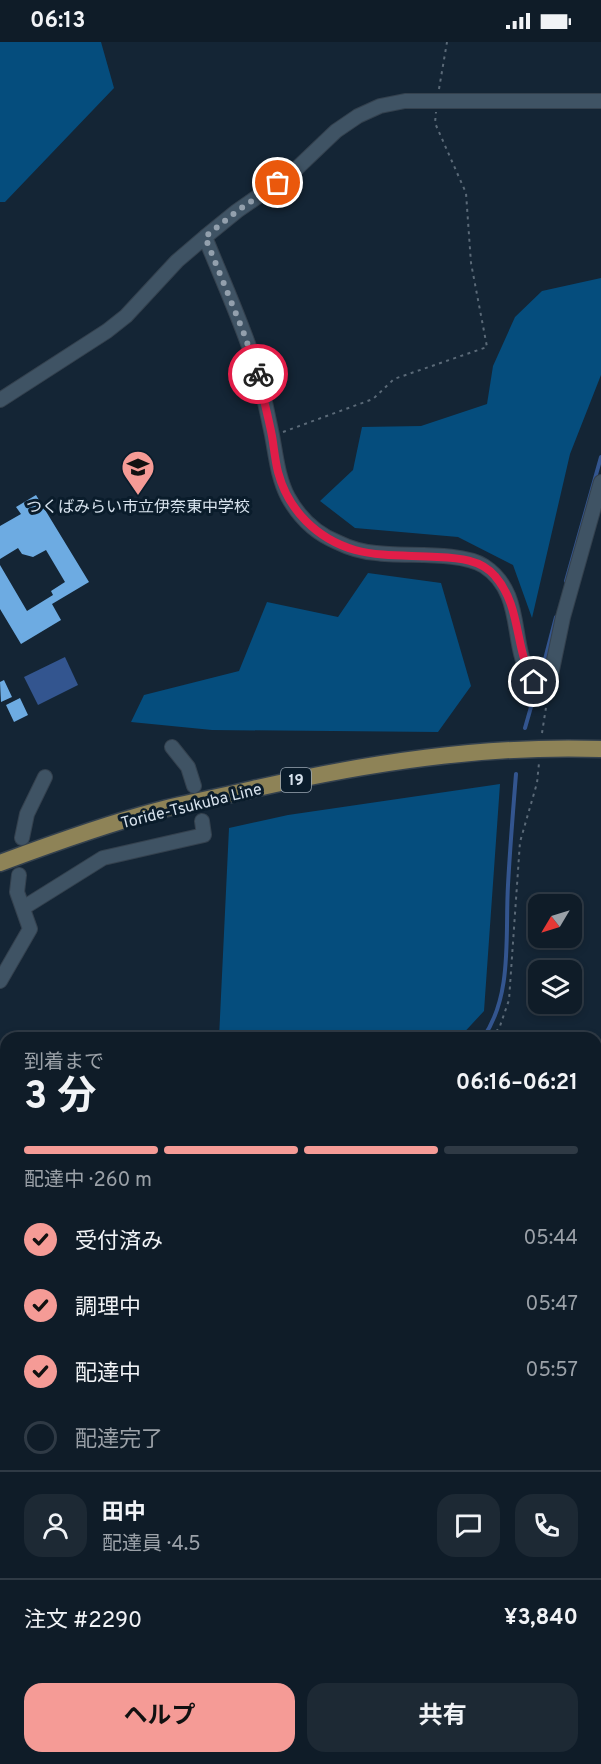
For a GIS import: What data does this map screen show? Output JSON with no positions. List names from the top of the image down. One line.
{"streets":{"main road":["19","Toride-Tsukuba Line"]},"places":{"school or university":["つくばみらい市立伊奈東中学校"]},"north":"bottom left","page":{"status":"06:13","heading":["3 分","到着まで","06:16–06:21"],"panel":["田中","配達員 · 4.5","注文 #2290","¥3,840"],"bar":"配達中 · 260 m","list":[["受付済み","05:44"],["調理中","05:47"],["配達中","05:57"],"配達完了"],"buttons":["ヘルプ","共有"]}}
